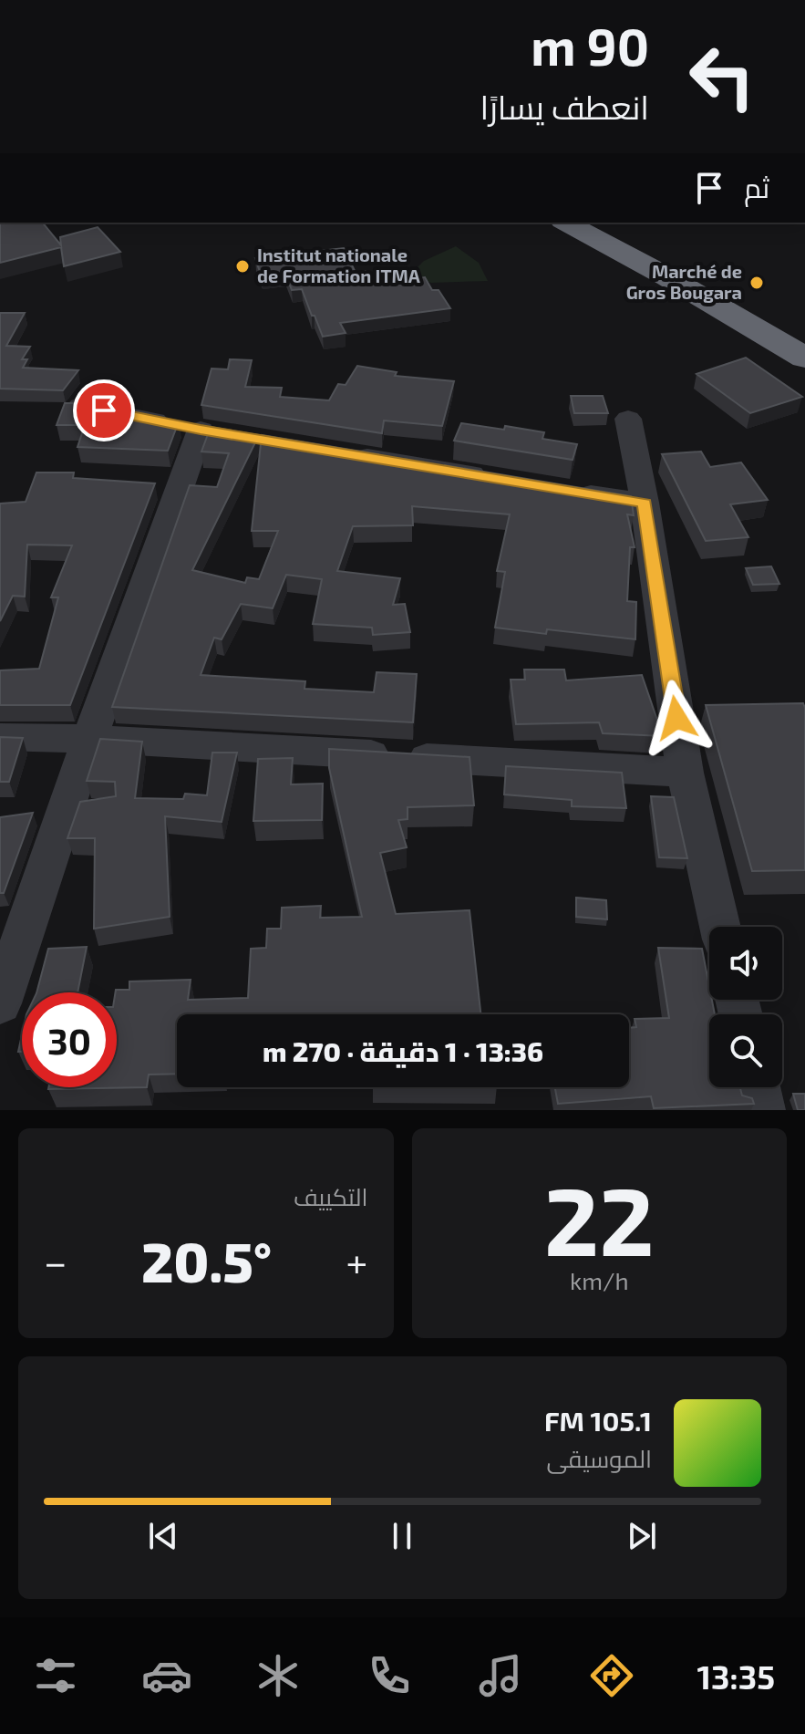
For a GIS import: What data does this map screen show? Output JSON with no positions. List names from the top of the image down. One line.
{"places":["Institut nationale de Formation ITMA","Marché de Gros Bougara"],"page":{"turn":["90 m","انعطف يسارًا"],"then":"ثم","limit":"30","trip":"13:36 · 1 دقيقة · 270 m","tile":[["22","km/h"],"التكييف"],"heat":["−","20.5°","+"],"song":["105.1 FM","الموسيقى"],"tabs":"13:35"}}
